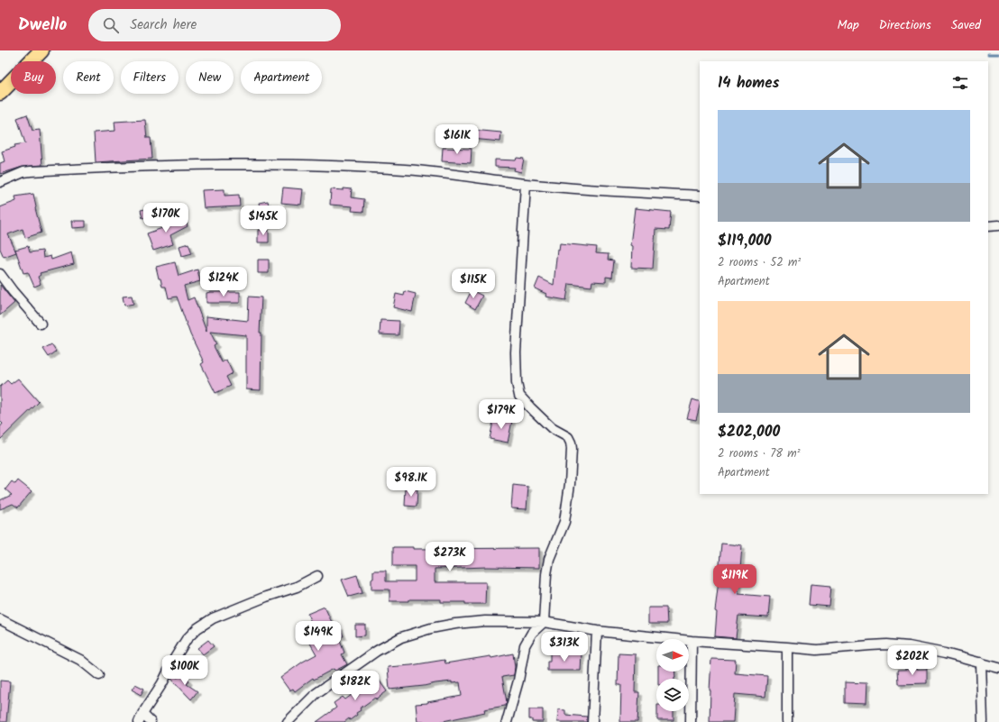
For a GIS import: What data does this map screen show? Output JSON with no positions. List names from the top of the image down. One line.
{"north":"right","page":{"header":"Dwello","search":"Search here","nav":["Map","Directions","Saved"],"chip":["Buy","Rent","Filters","New","Apartment"],"heading":"14 homes","list":[{"name":"$119,000","note":"2 rooms · 52 m² · Apartment"},{"name":"$202,000","note":"2 rooms · 78 m² · Apartment"}],"price":["$161K","$170K","$145K","$124K","$115K","$179K","$98.1K","$273K","$119K","$149K","$313K","$202K","$100K","$182K"]}}
